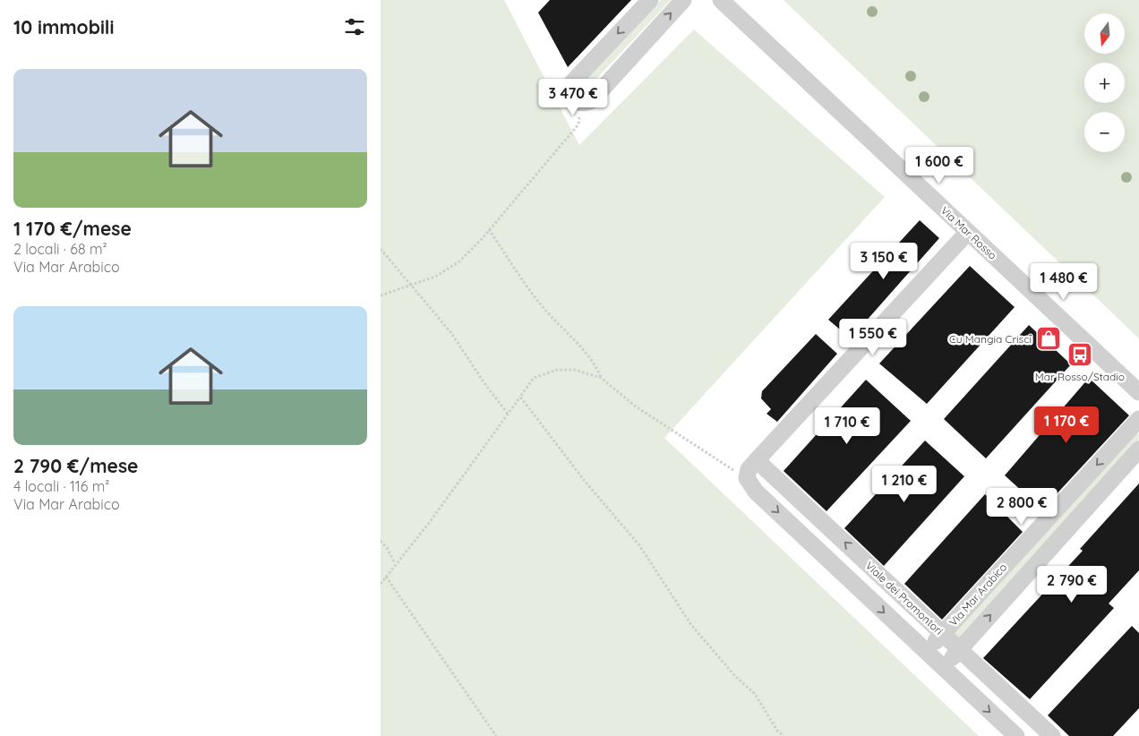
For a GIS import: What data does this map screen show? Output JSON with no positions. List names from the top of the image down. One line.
{"streets":{"street":["Via Mar Rosso","Via Mar Arabico","Viale dei Promontori"]},"crossings":[["Via Mar Arabico","Viale dei Promontori"]],"places":{"shop":["Cu Mangia Crisci"],"bus stop":["Mar Rosso/Stadio"]},"north":"bottom","page":{"heading":"10 immobili","map_buttons":["+","−"],"list":[{"name":"1 170 €/mese","note":"2 locali · 68 m² · Via Mar Arabico"},{"name":"2 790 €/mese","note":"4 locali · 116 m² · Via Mar Arabico"}],"price":["3 470 €","1 600 €","3 150 €","1 480 €","1 550 €","1 170 €","1 710 €","1 210 €","2 800 €","2 790 €"]}}
